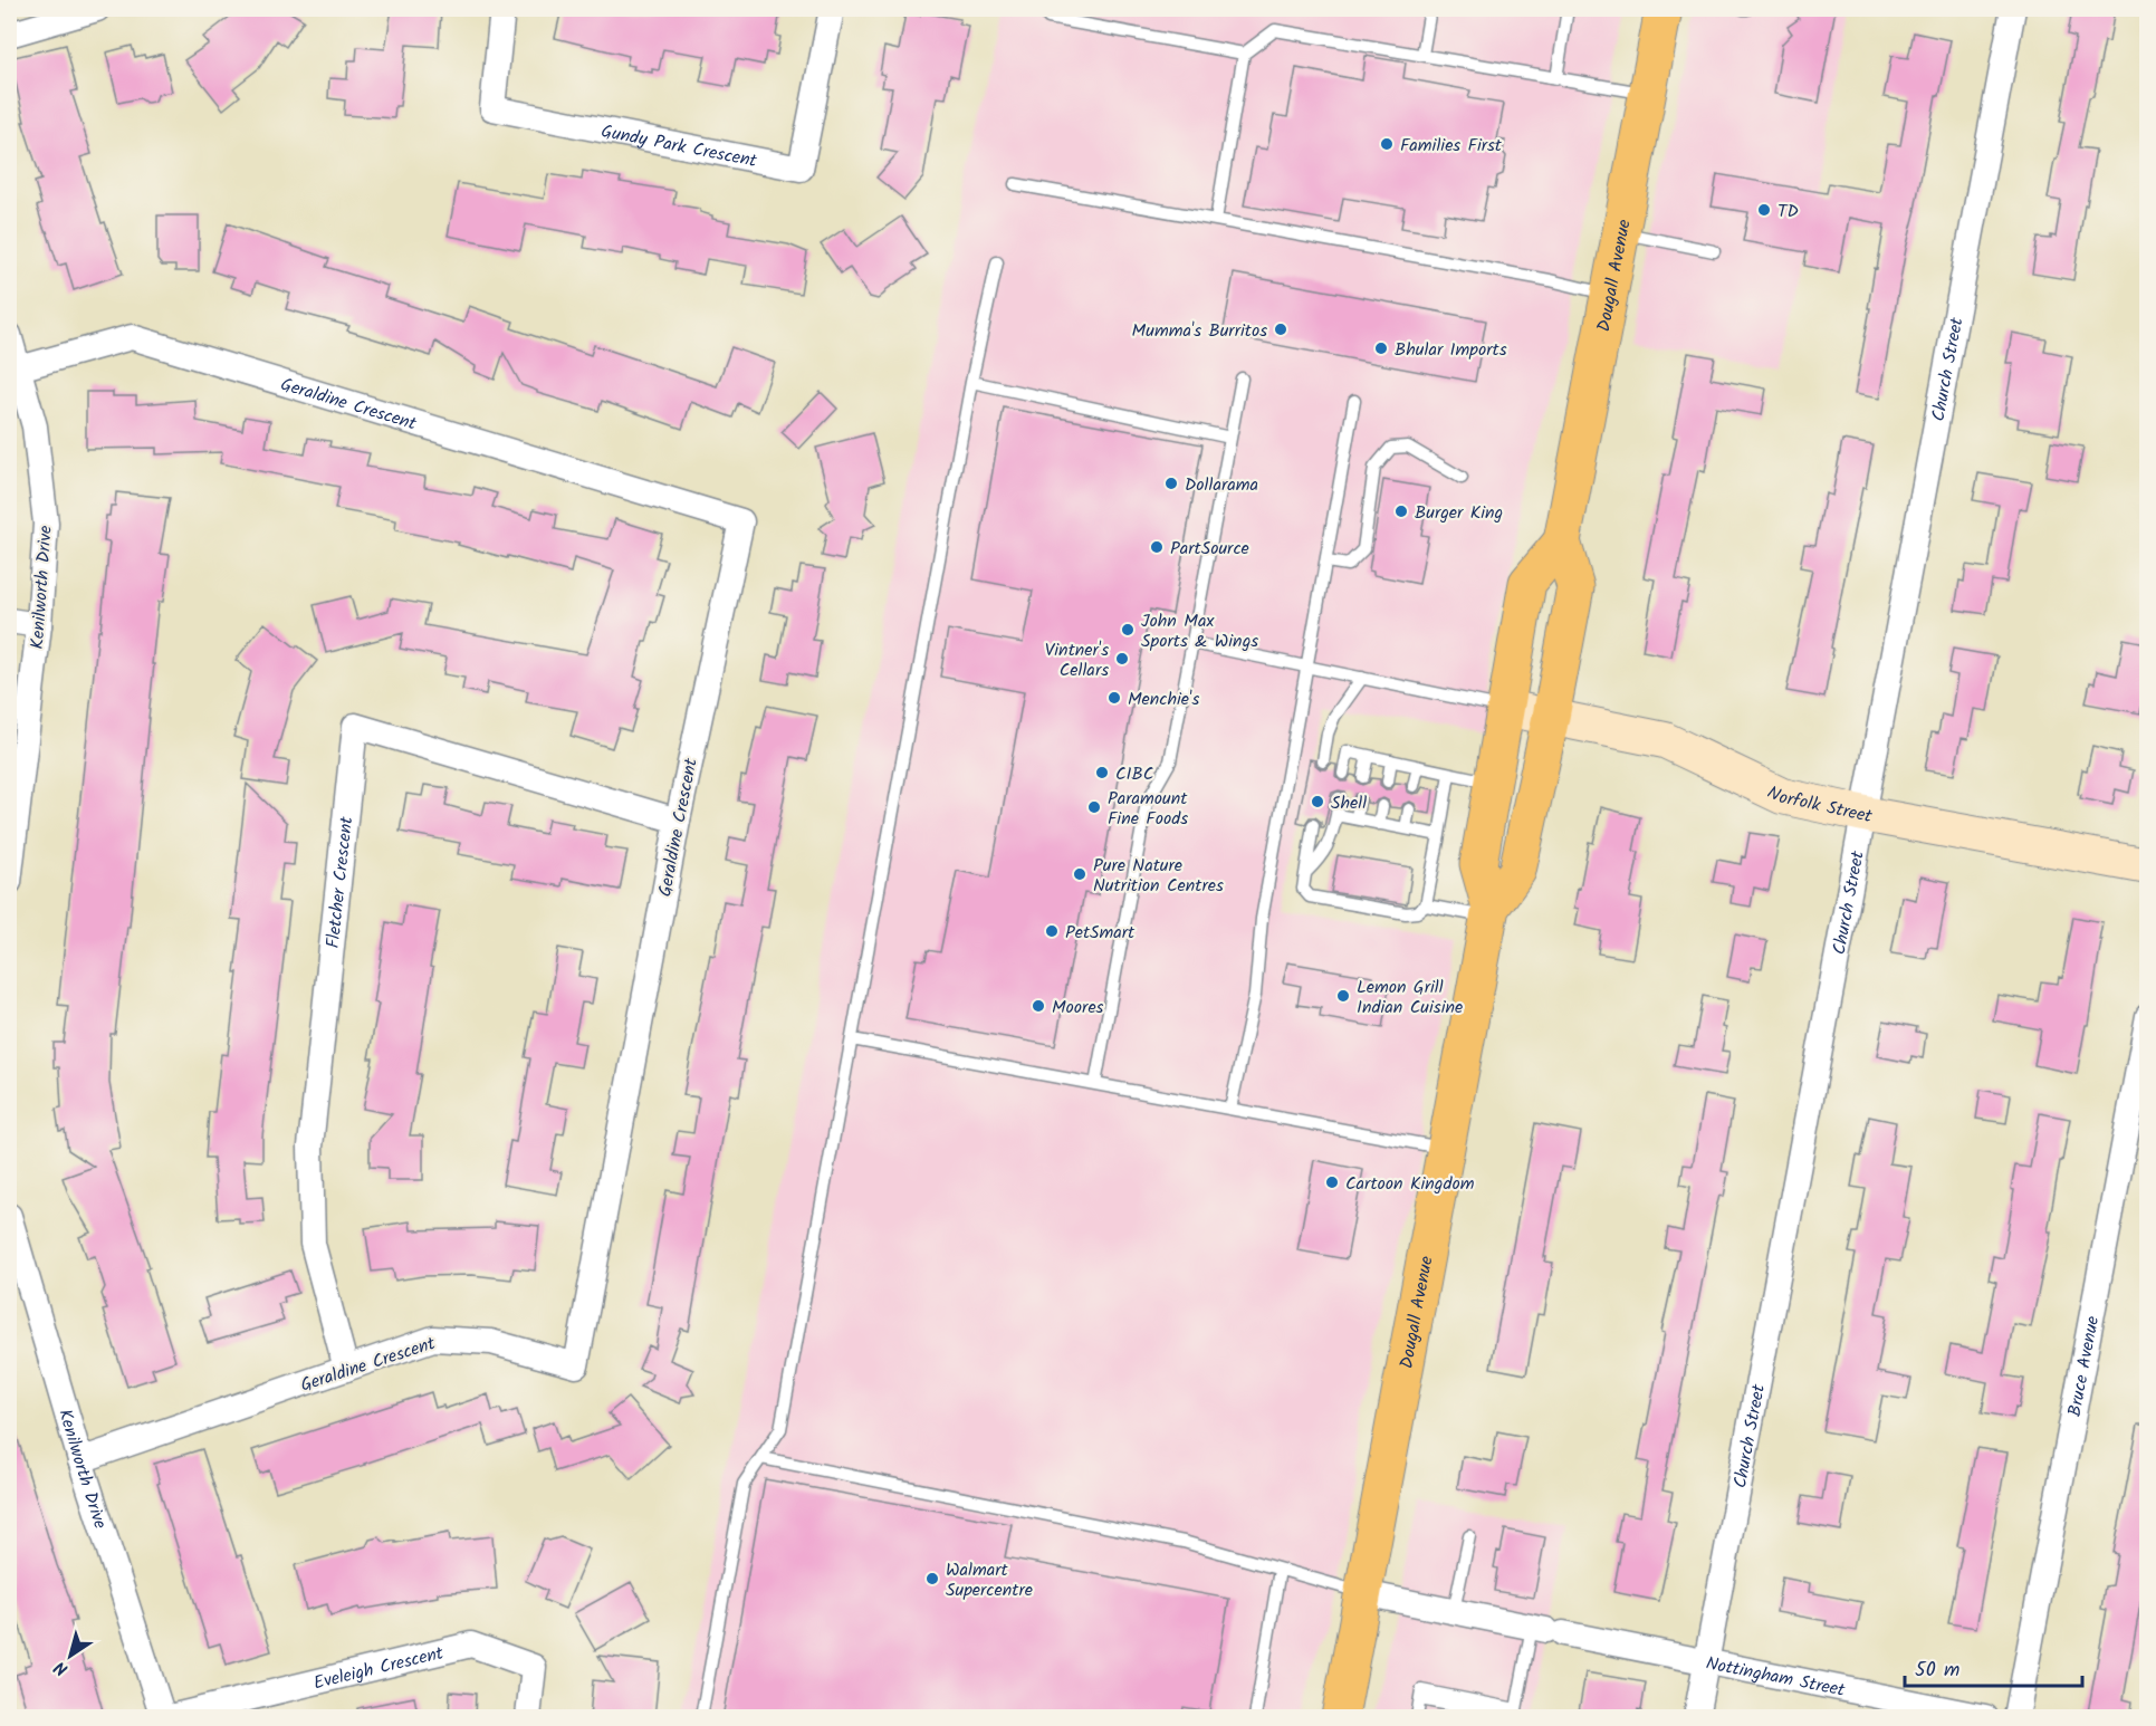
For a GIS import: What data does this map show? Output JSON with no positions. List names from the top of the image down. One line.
{"streets":{"main road":["Dougall Avenue"],"street":["Gundy Park Crescent","Church Street","Geraldine Crescent","Kenilworth Drive","Norfolk Street","Fletcher Crescent","Bruce Avenue","Eveleigh Crescent","Nottingham Street"]},"crossings":[["Dougall Avenue","Norfolk Street"],["Dougall Avenue","Nottingham Street"],["Church Street","Norfolk Street"],["Church Street","Nottingham Street"],["Geraldine Crescent","Kenilworth Drive"],["Geraldine Crescent","Fletcher Crescent"]],"places":["Families First","TD","Mumma's Burritos","Bhular Imports","Dollarama","Burger King","PartSource","John Max Sports & Wings","Vintner's Cellars","Menchie's","CIBC","Shell","Paramount Fine Foods","Pure Nature Nutrition Centres","PetSmart","Lemon Grill Indian Cuisine","Moores","Cartoon Kingdom","Walmart Supercentre"],"scale_bar":"50 m","north":"bottom left"}
